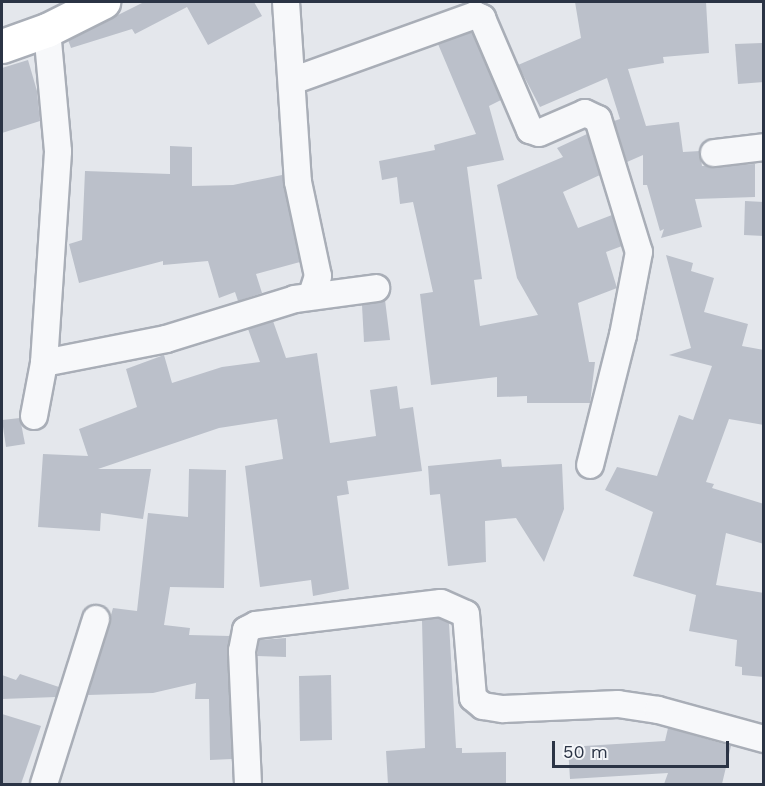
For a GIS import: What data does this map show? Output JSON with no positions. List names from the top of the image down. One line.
{"scale_bar":"50 m"}
